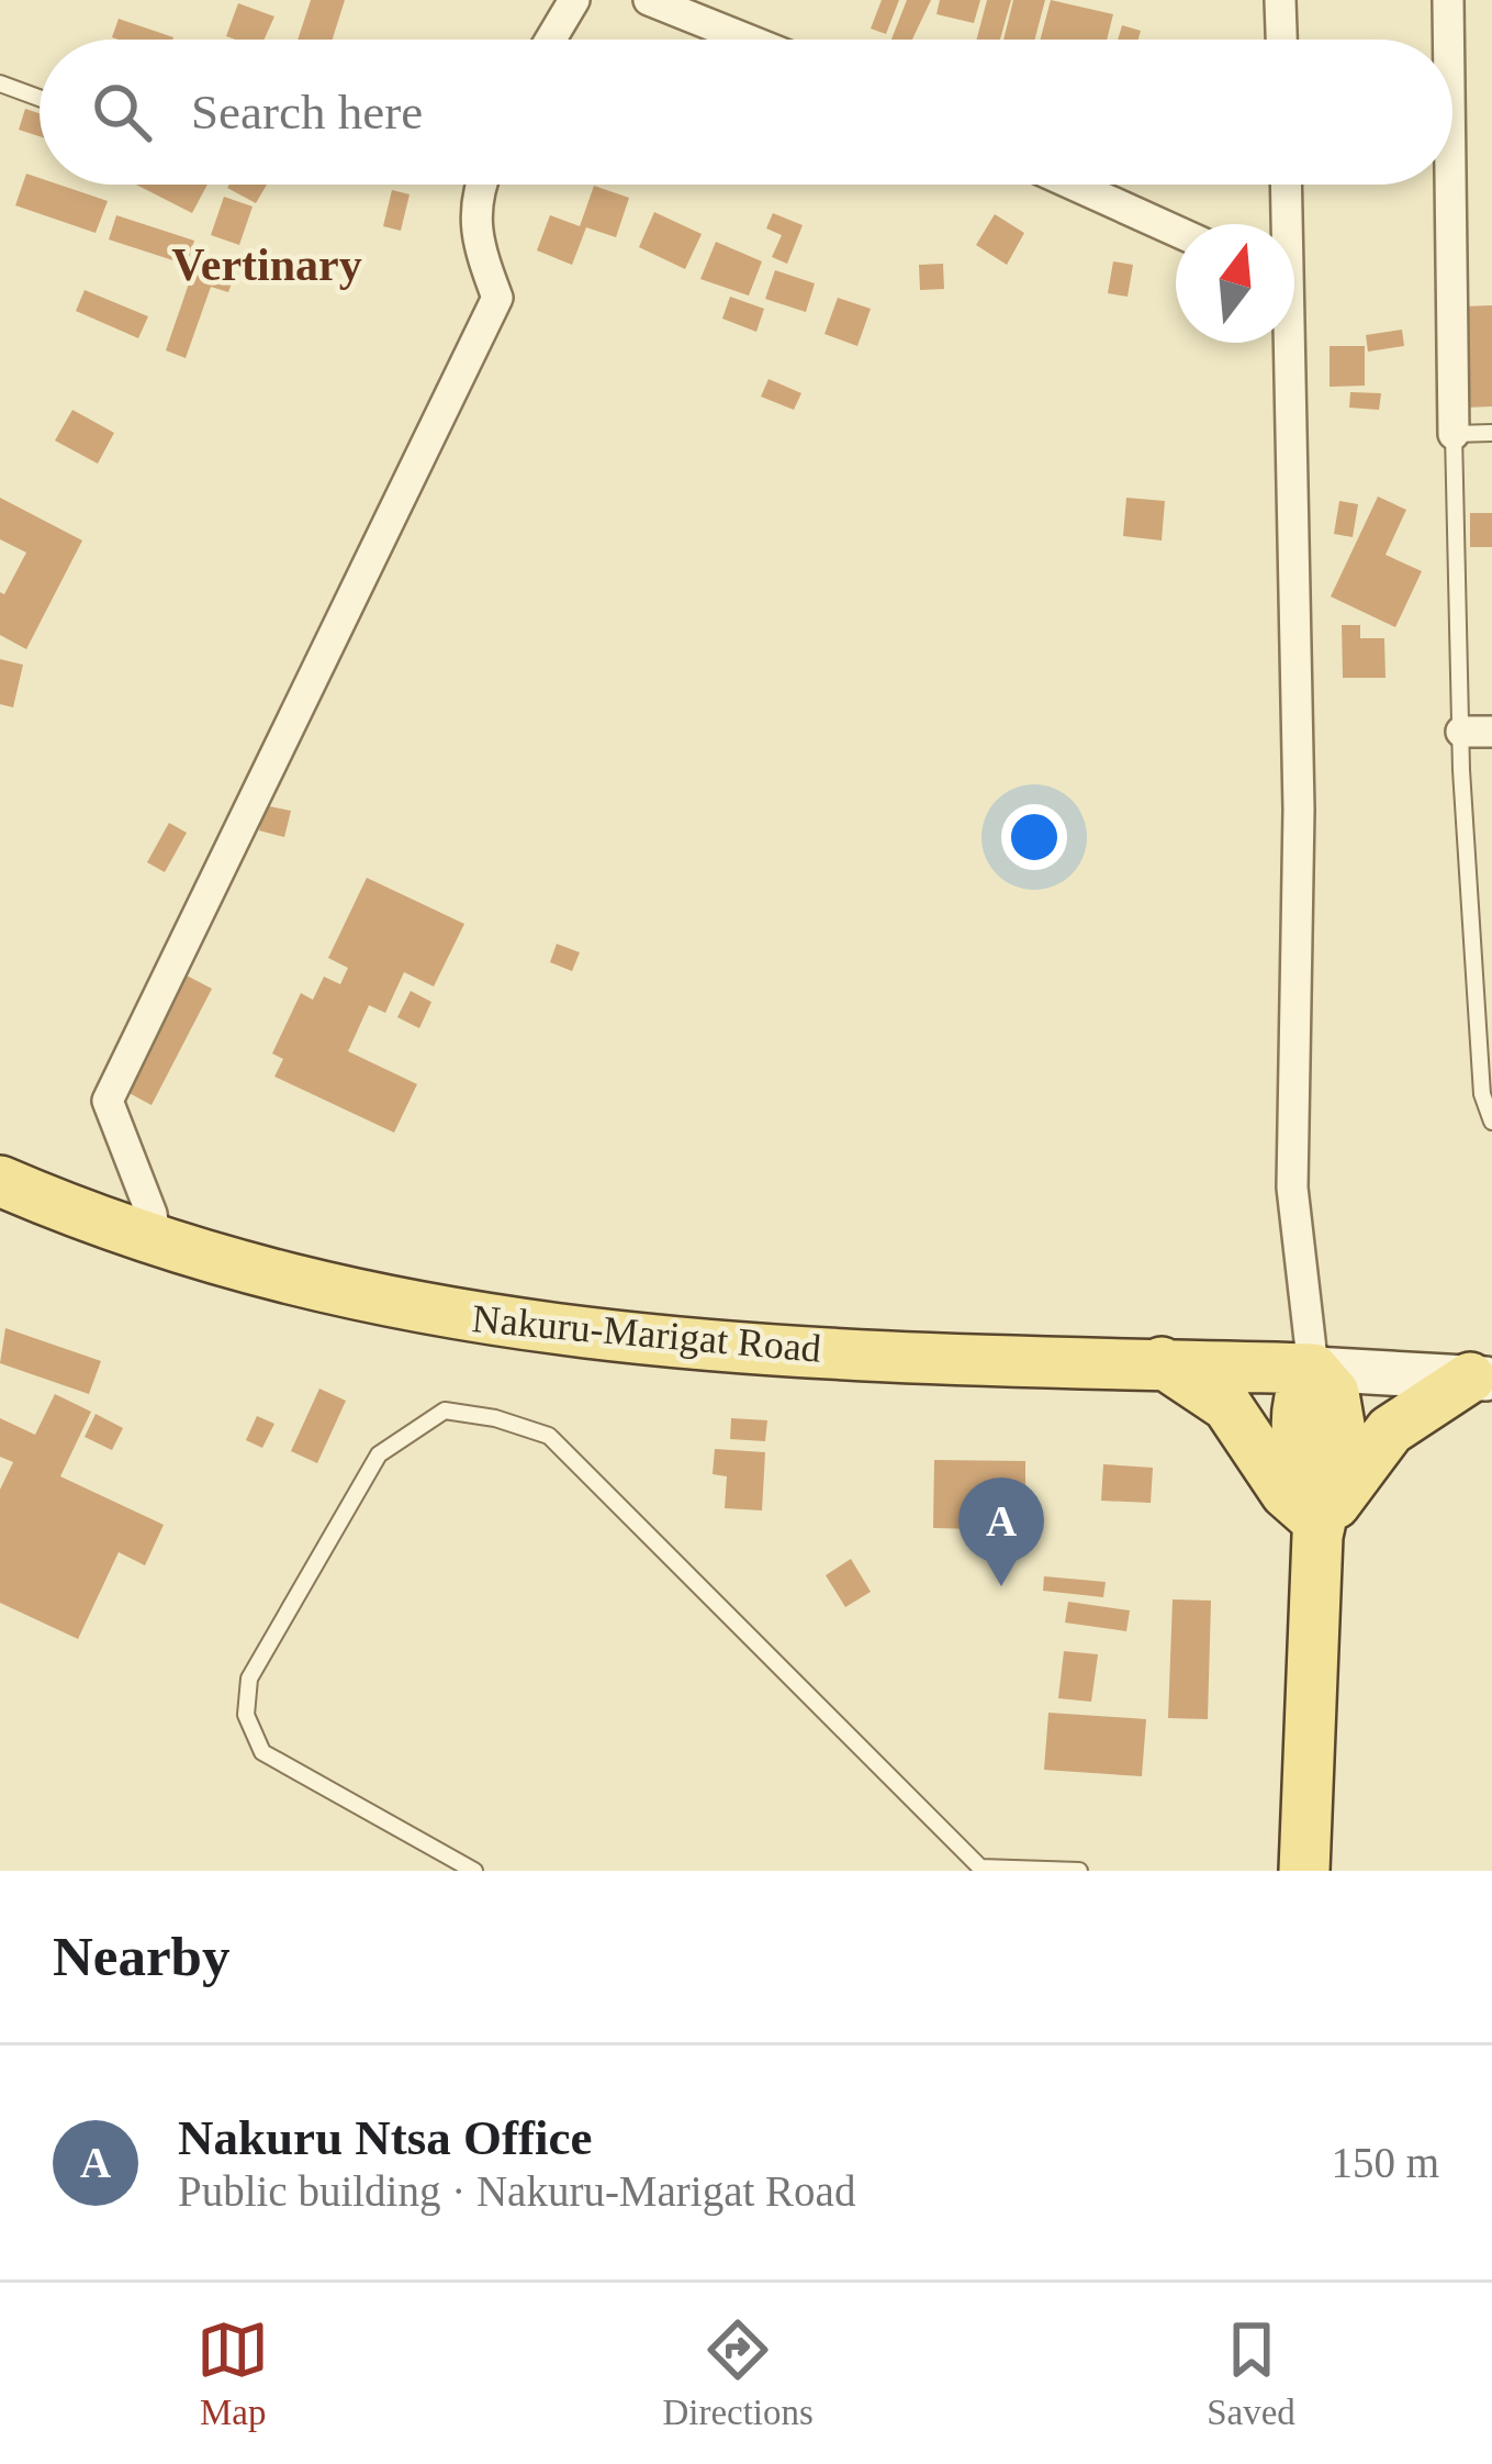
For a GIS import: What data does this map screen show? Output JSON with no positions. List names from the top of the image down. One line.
{"streets":{"main road":["Nakuru-Marigat Road"]},"districts":["Vertinary"],"north":"top","page":{"search":"Search here","pins":"A","heading":"Nearby","list":[{"mark":"A","name":"Nakuru Ntsa Office","note":"Public building · Nakuru-Marigat Road","value":"150 m"}],"nav":["Map","Directions","Saved"]}}
